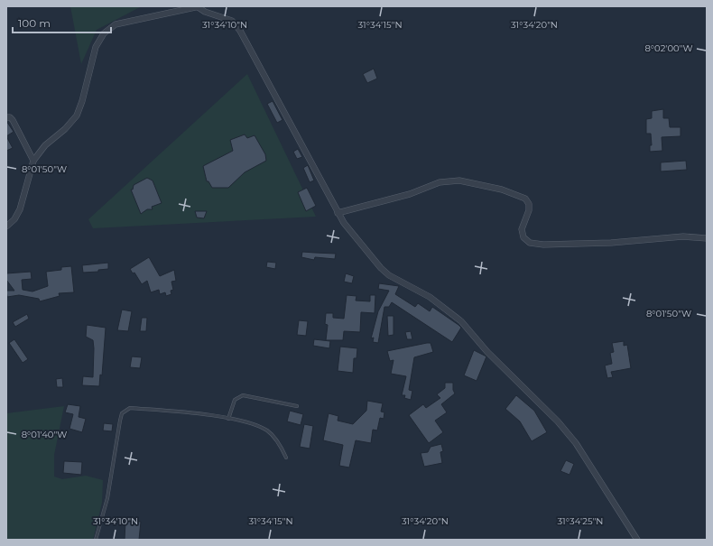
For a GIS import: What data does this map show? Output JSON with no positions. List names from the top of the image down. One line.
{"scale_bar":"100 m","coordinates":["31°34'10\"N","31°34'15\"N","31°34'20\"N","8°02'00\"W","8°01'50\"W","8°01'40\"W","31°34'25\"N"]}
